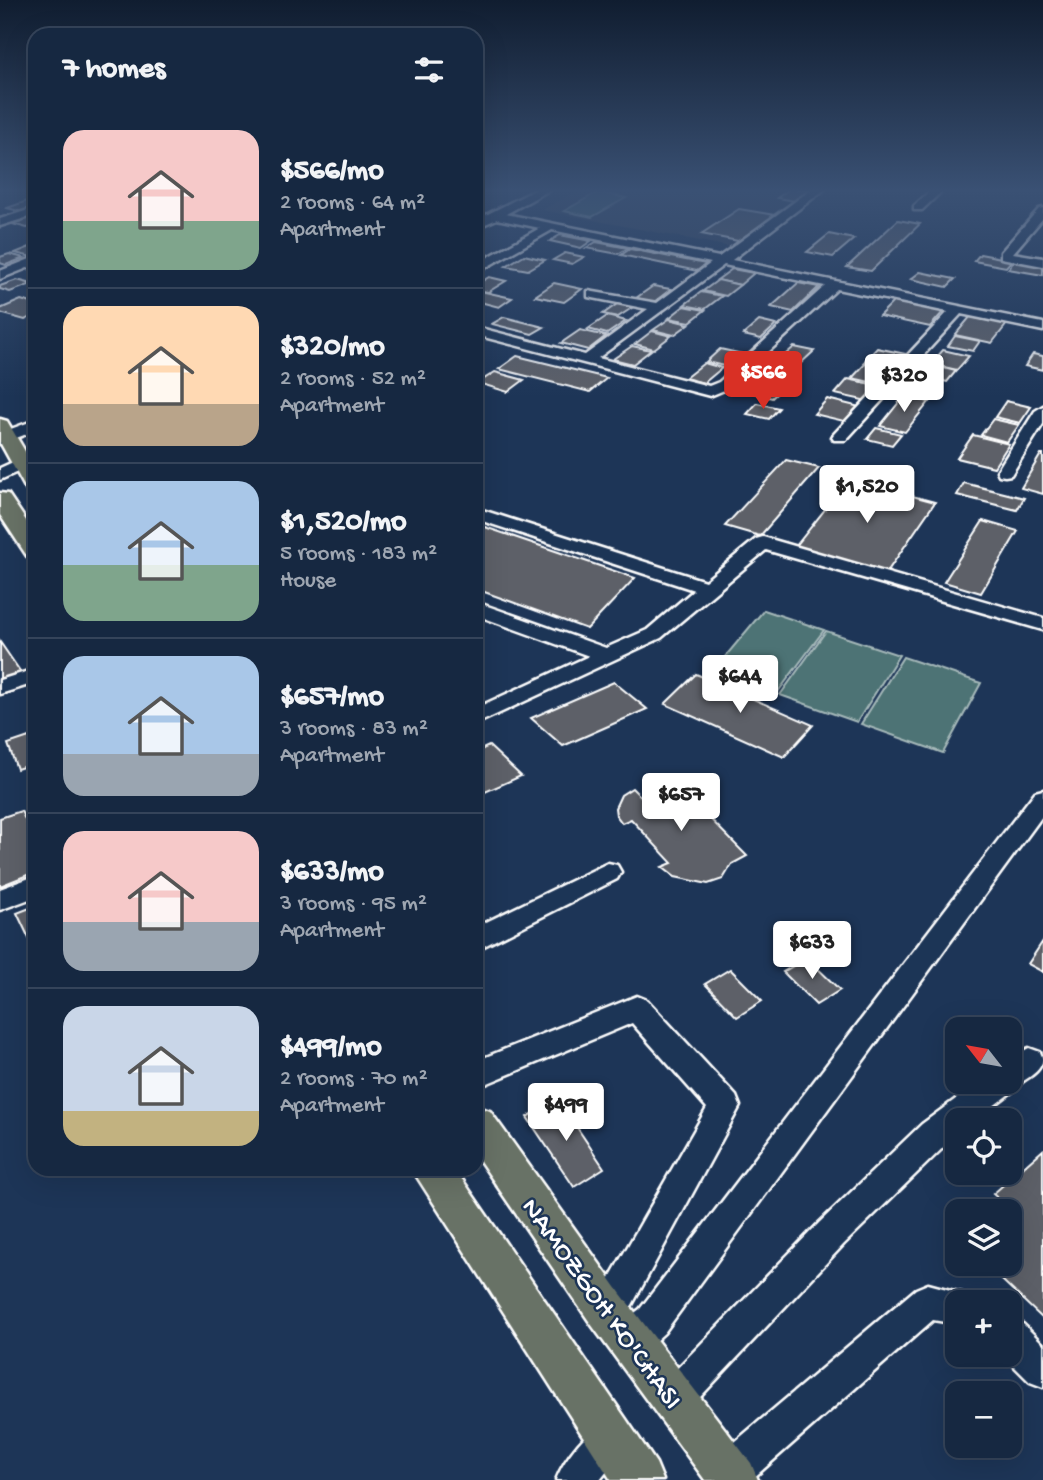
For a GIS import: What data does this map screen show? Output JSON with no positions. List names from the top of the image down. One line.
{"streets":{"main road":["NAMOZGOH KO'CHASI"]},"north":"top left","page":{"heading":"7 homes","list":[{"name":"$566/mo","note":"2 rooms · 64 m² · Apartment"},{"name":"$320/mo","note":"2 rooms · 52 m² · Apartment"},{"name":"$1,520/mo","note":"5 rooms · 183 m² · House"},{"name":"$657/mo","note":"3 rooms · 83 m² · Apartment"},{"name":"$633/mo","note":"3 rooms · 95 m² · Apartment"},{"name":"$499/mo","note":"2 rooms · 70 m² · Apartment"}],"price":["$566","$320","$1,520","$644","$657","$633","$499"],"map_buttons":["+","−"]}}
